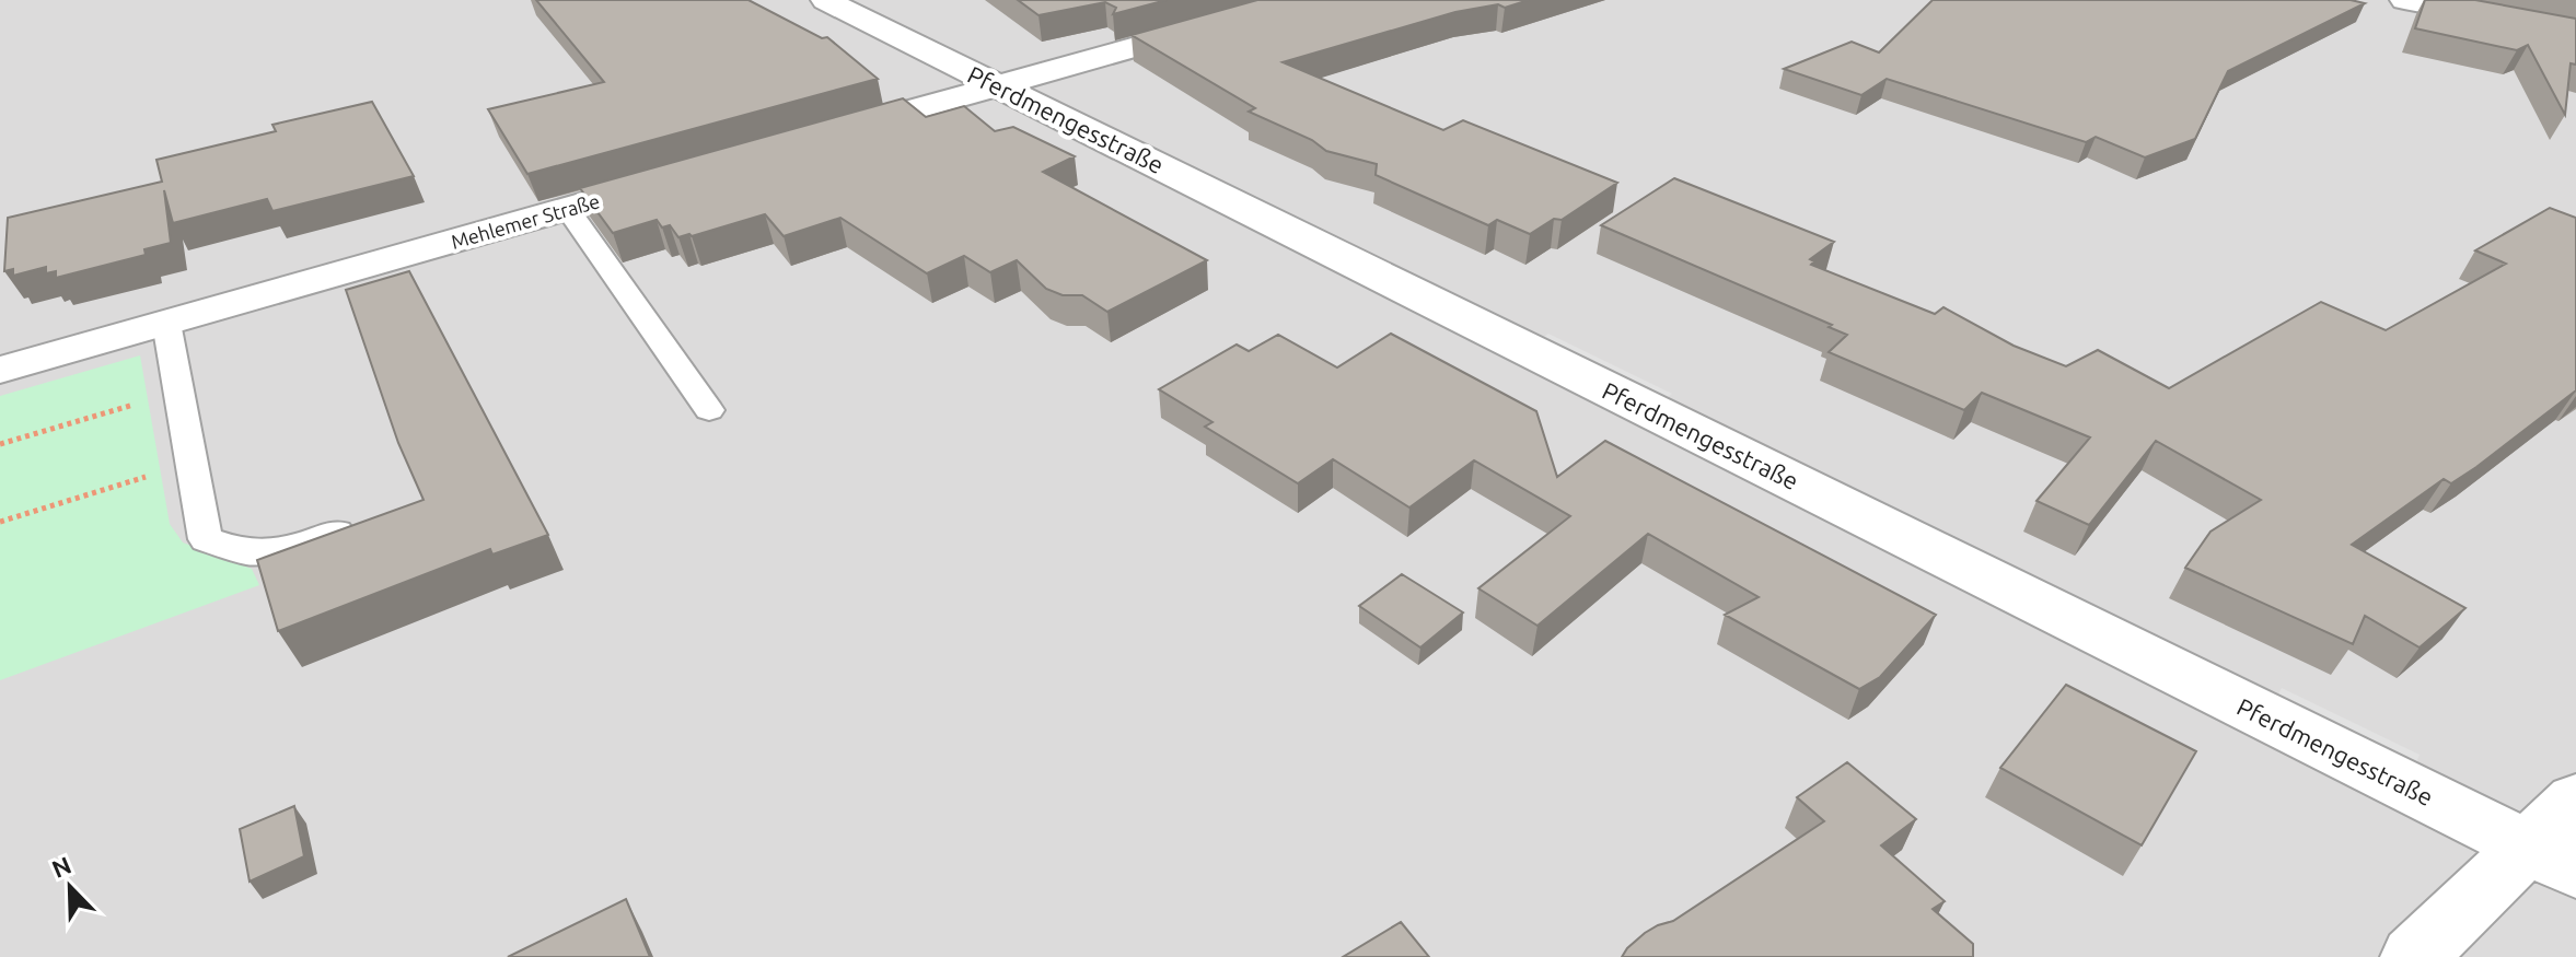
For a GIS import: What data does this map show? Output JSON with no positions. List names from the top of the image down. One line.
{"streets":{"street":["Pferdmengesstraße","Mehlemer Straße"]},"north":"top left"}
